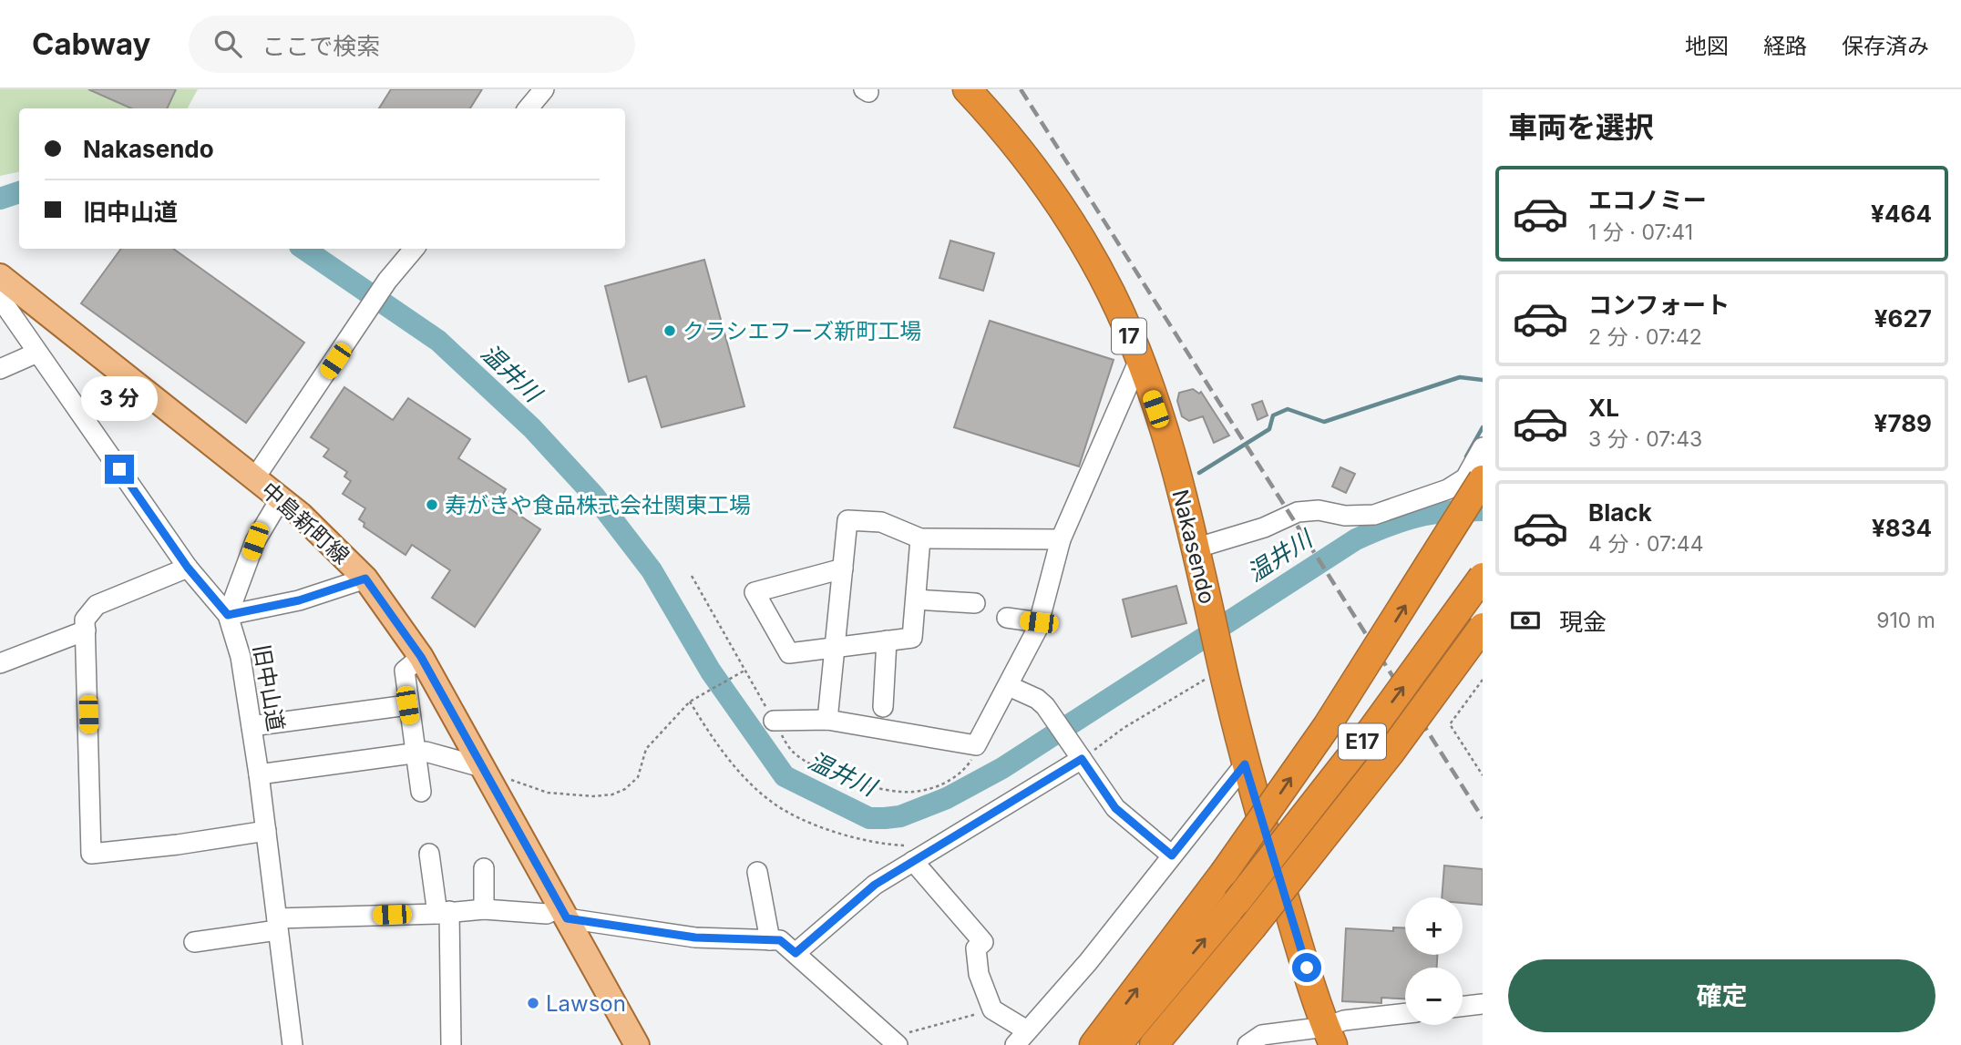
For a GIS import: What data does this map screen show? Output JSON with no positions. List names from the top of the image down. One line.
{"streets":{"highway":["17","Nakasendo","E17"],"main road":["中島新町線"],"street":["旧中山道"]},"water":["温井川"],"places":["クラシエフーズ新町工場","寿がきや食品株式会社関東工場","Lawson"],"page":{"header":"Cabway","search":"ここで検索","nav":["地図","経路","保存済み"],"heading":"車両を選択","banner":["Nakasendo","旧中山道"],"list":[{"name":"エコノミー","note":"1 分 · 07:41","value":"¥464"},{"name":"コンフォート","note":"2 分 · 07:42","value":"¥627"},{"name":"XL","note":"3 分 · 07:43","value":"¥789"},{"name":"Black","note":"4 分 · 07:44","value":"¥834"}],"bubble":"3 分","pay":["現金","910 m"],"map_buttons":["+","−"],"buttons":"確定"}}
